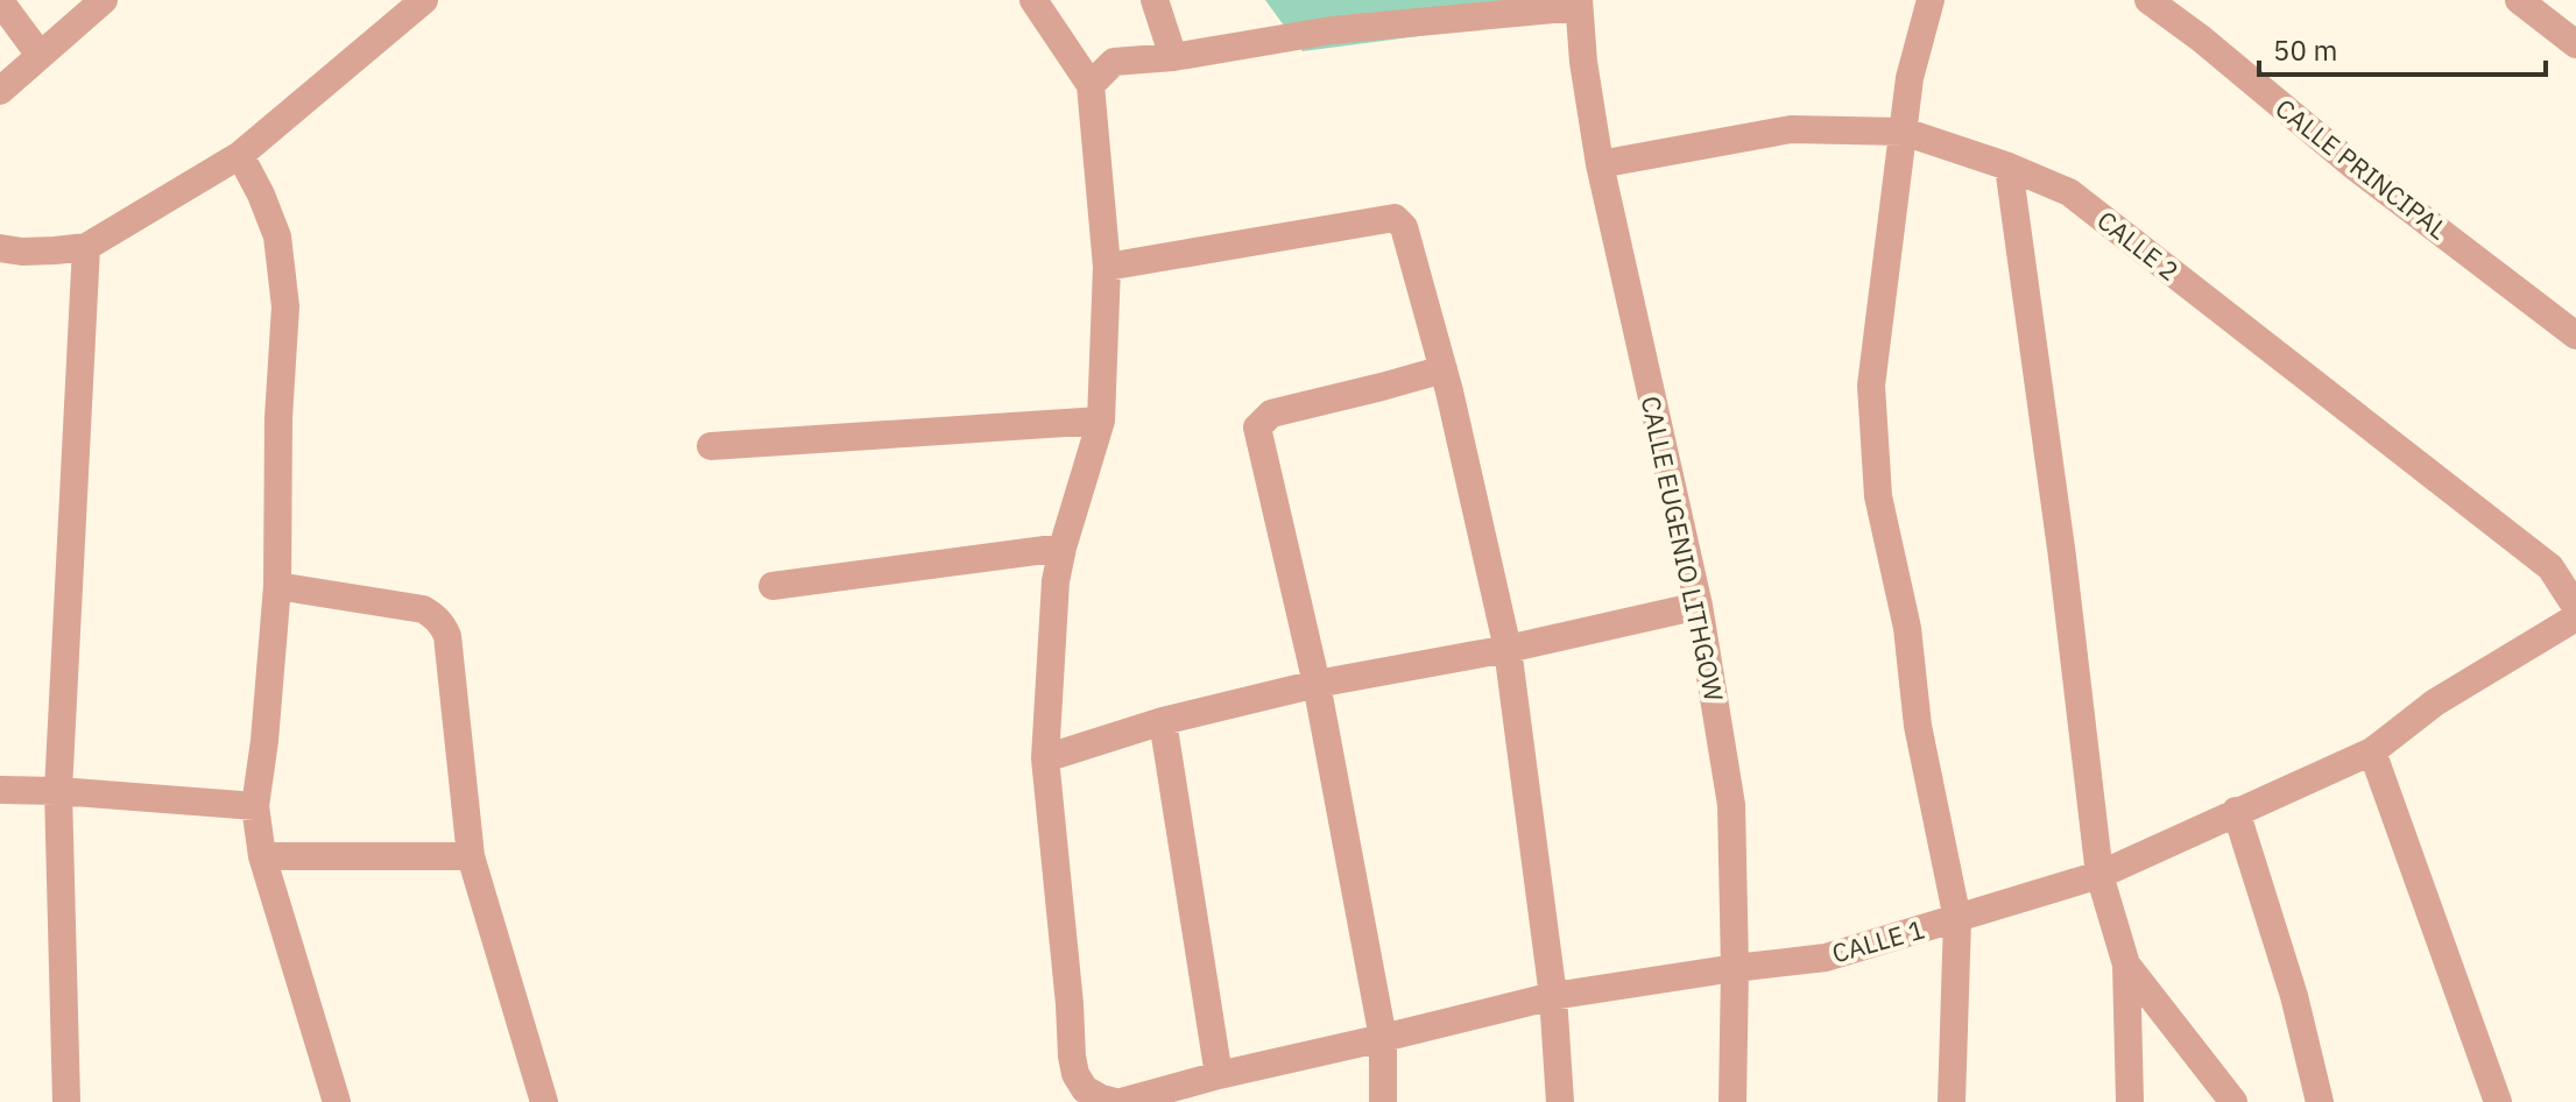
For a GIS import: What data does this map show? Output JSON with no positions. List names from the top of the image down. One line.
{"streets":{"street":["CALLE PRINCIPAL","CALLE 2","CALLE EUGENIO LITHGOW","CALLE 1"]},"crossings":[["CALLE 2","CALLE EUGENIO LITHGOW"],["CALLE EUGENIO LITHGOW","CALLE 1"]],"scale_bar":"50 m"}
